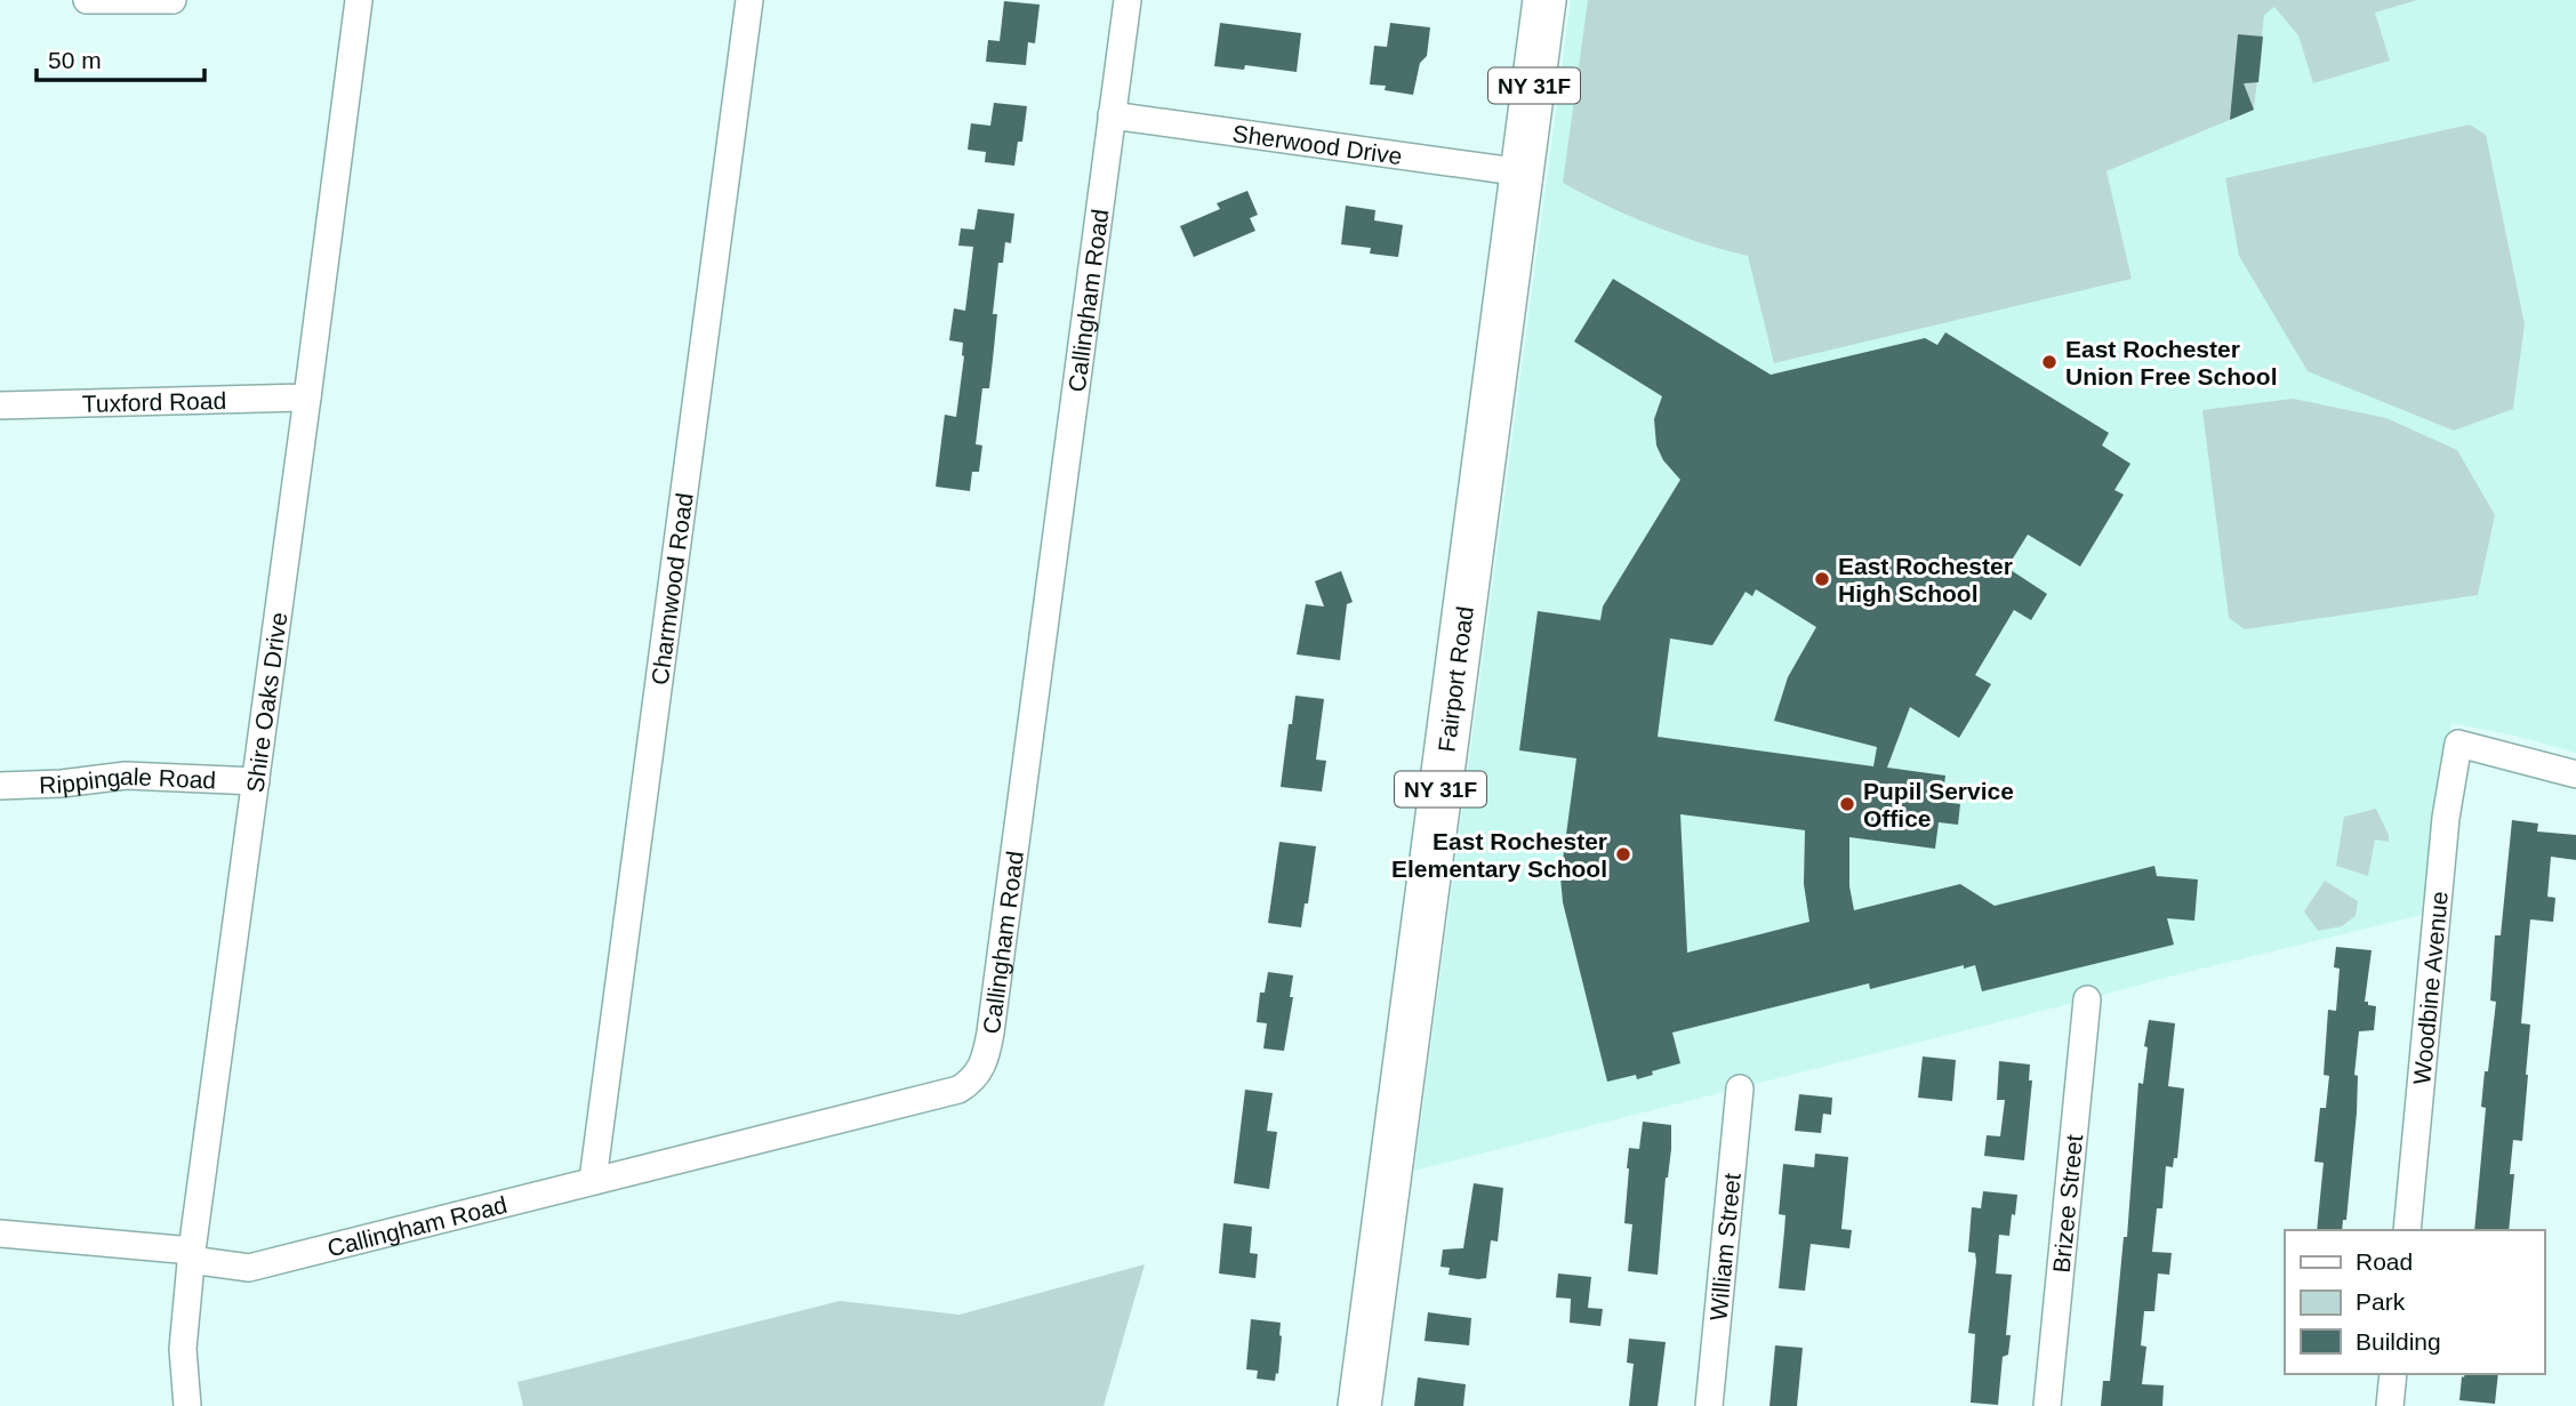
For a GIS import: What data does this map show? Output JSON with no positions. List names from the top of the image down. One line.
{"streets":{"main road":["NY 31F","Fairport Road"],"street":["Sherwood Drive","Callingham Road","Tuxford Road","Charmwood Road","Shire Oaks Drive","Rippingale Road","Woodbine Avenue","Brizee Street","William Street"]},"crossings":[["Sherwood Drive","Callingham Road"],["Sherwood Drive","Fairport Road"],["Callingham Road","Charmwood Road"],["Callingham Road","Shire Oaks Drive"],["Tuxford Road","Shire Oaks Drive"],["Shire Oaks Drive","Rippingale Road"]],"places":["East Rochester Union Free School","East Rochester High School","Pupil Service Office","East Rochester Elementary School"],"legend":["Road","Park","Building"],"scale_bar":"50 m"}
